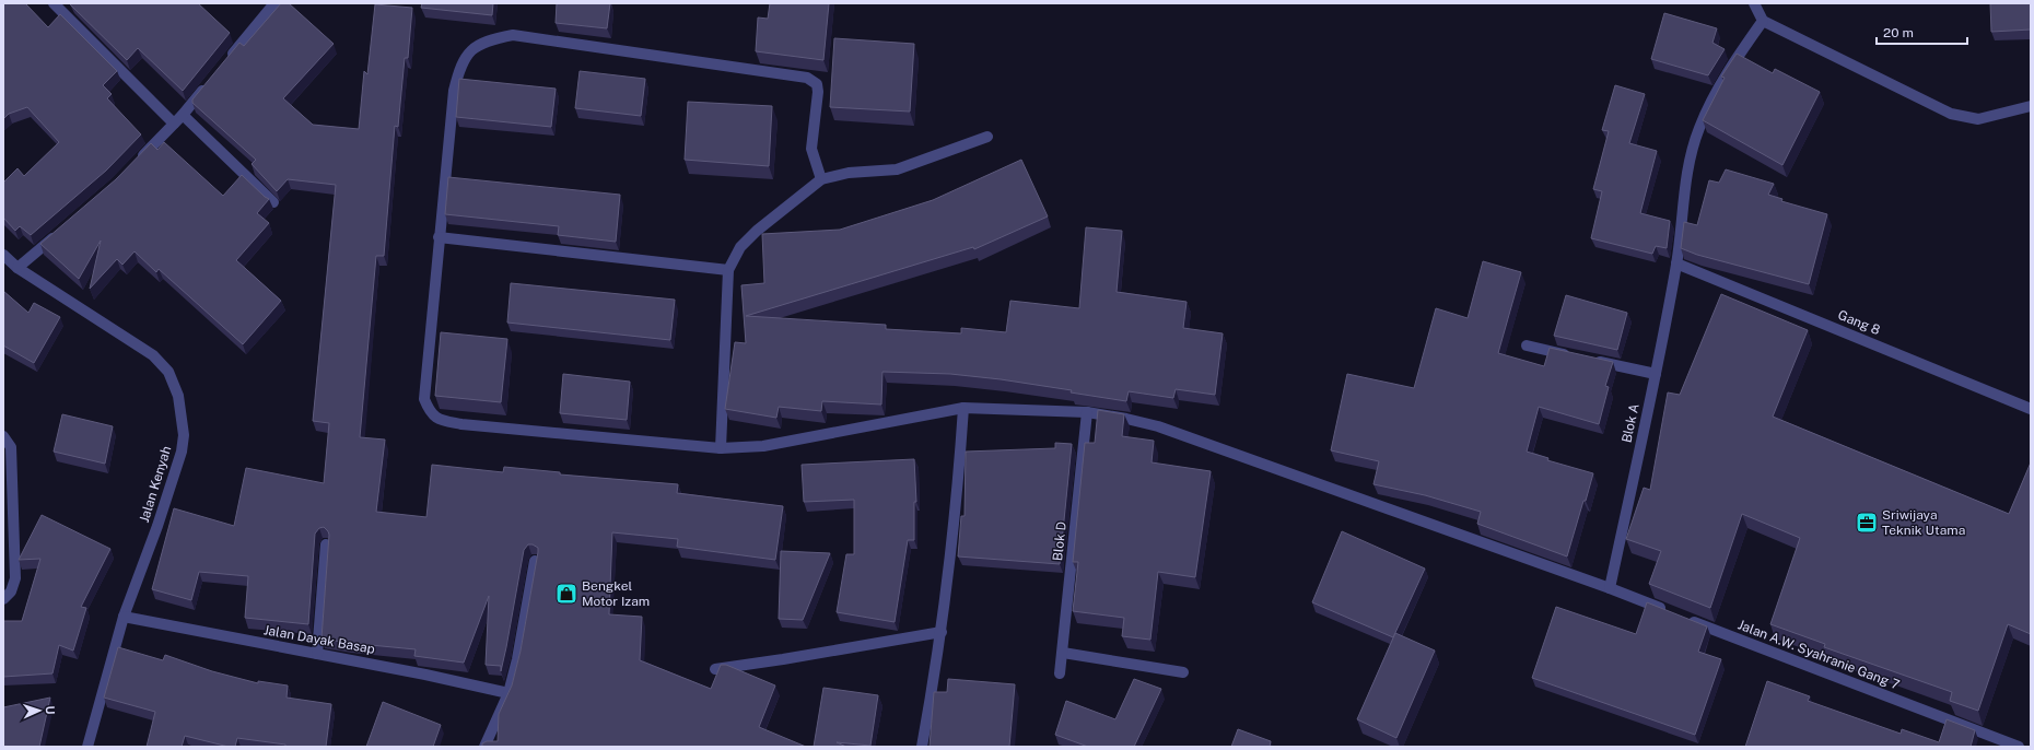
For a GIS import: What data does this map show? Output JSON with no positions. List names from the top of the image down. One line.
{"streets":{"street":["Gang 8","Blok A","Jalan Kenyah","Blok D","Jalan Dayak Basap","Jalan A.W. Syahranie Gang 7"]},"crossings":[["Gang 8","Blok A"],["Blok A","Jalan A.W. Syahranie Gang 7"],["Jalan Kenyah","Jalan Dayak Basap"],["Blok D","Jalan A.W. Syahranie Gang 7"]],"places":{"office":["Sriwijaya Teknik Utama"],"shop":["Bengkel Motor Izam"]},"scale_bar":"20 m","north":"right"}
